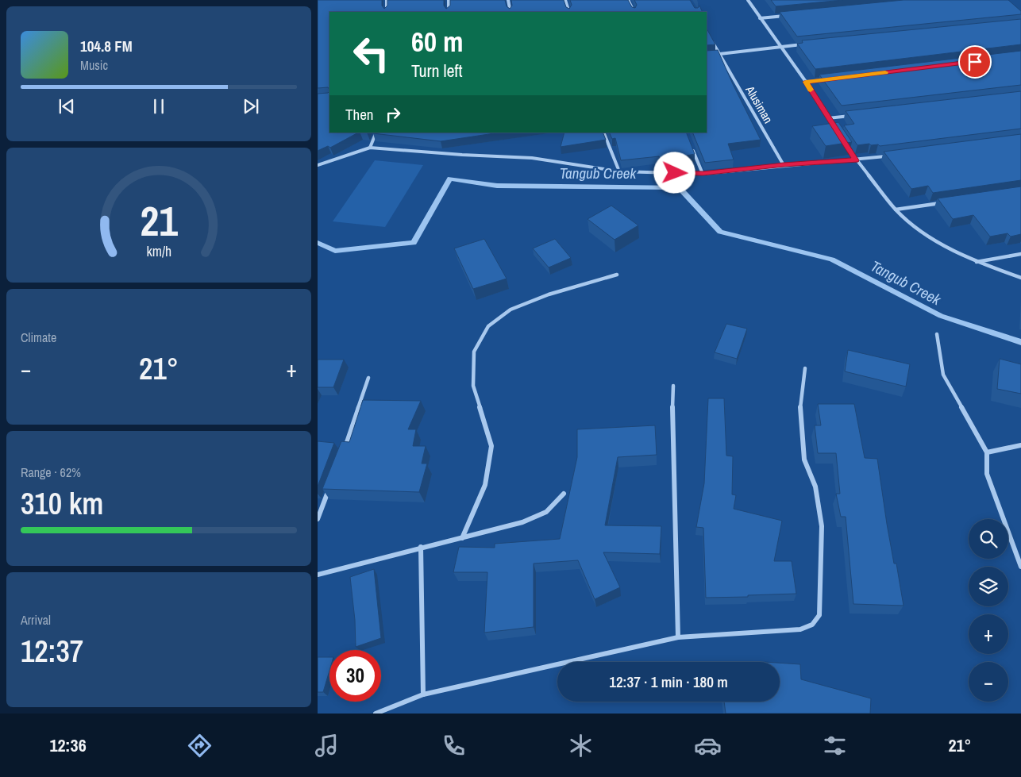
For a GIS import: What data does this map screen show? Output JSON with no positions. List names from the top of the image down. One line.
{"streets":{"street":["Alusiman"]},"water":["Tangub Creek"],"page":{"turn":["60 m","Turn left"],"song":["104.8 FM","Music"],"then":"Then","tile":["Climate",["Range · 62%","310 km"],["Arrival","12:37"]],"heat":["−","21°","+"],"map_buttons":["+","−"],"limit":"30","trip":"12:37 · 1 min · 180 m","tabs":["12:36","21°"],"gauge":["21","km/h"]}}
